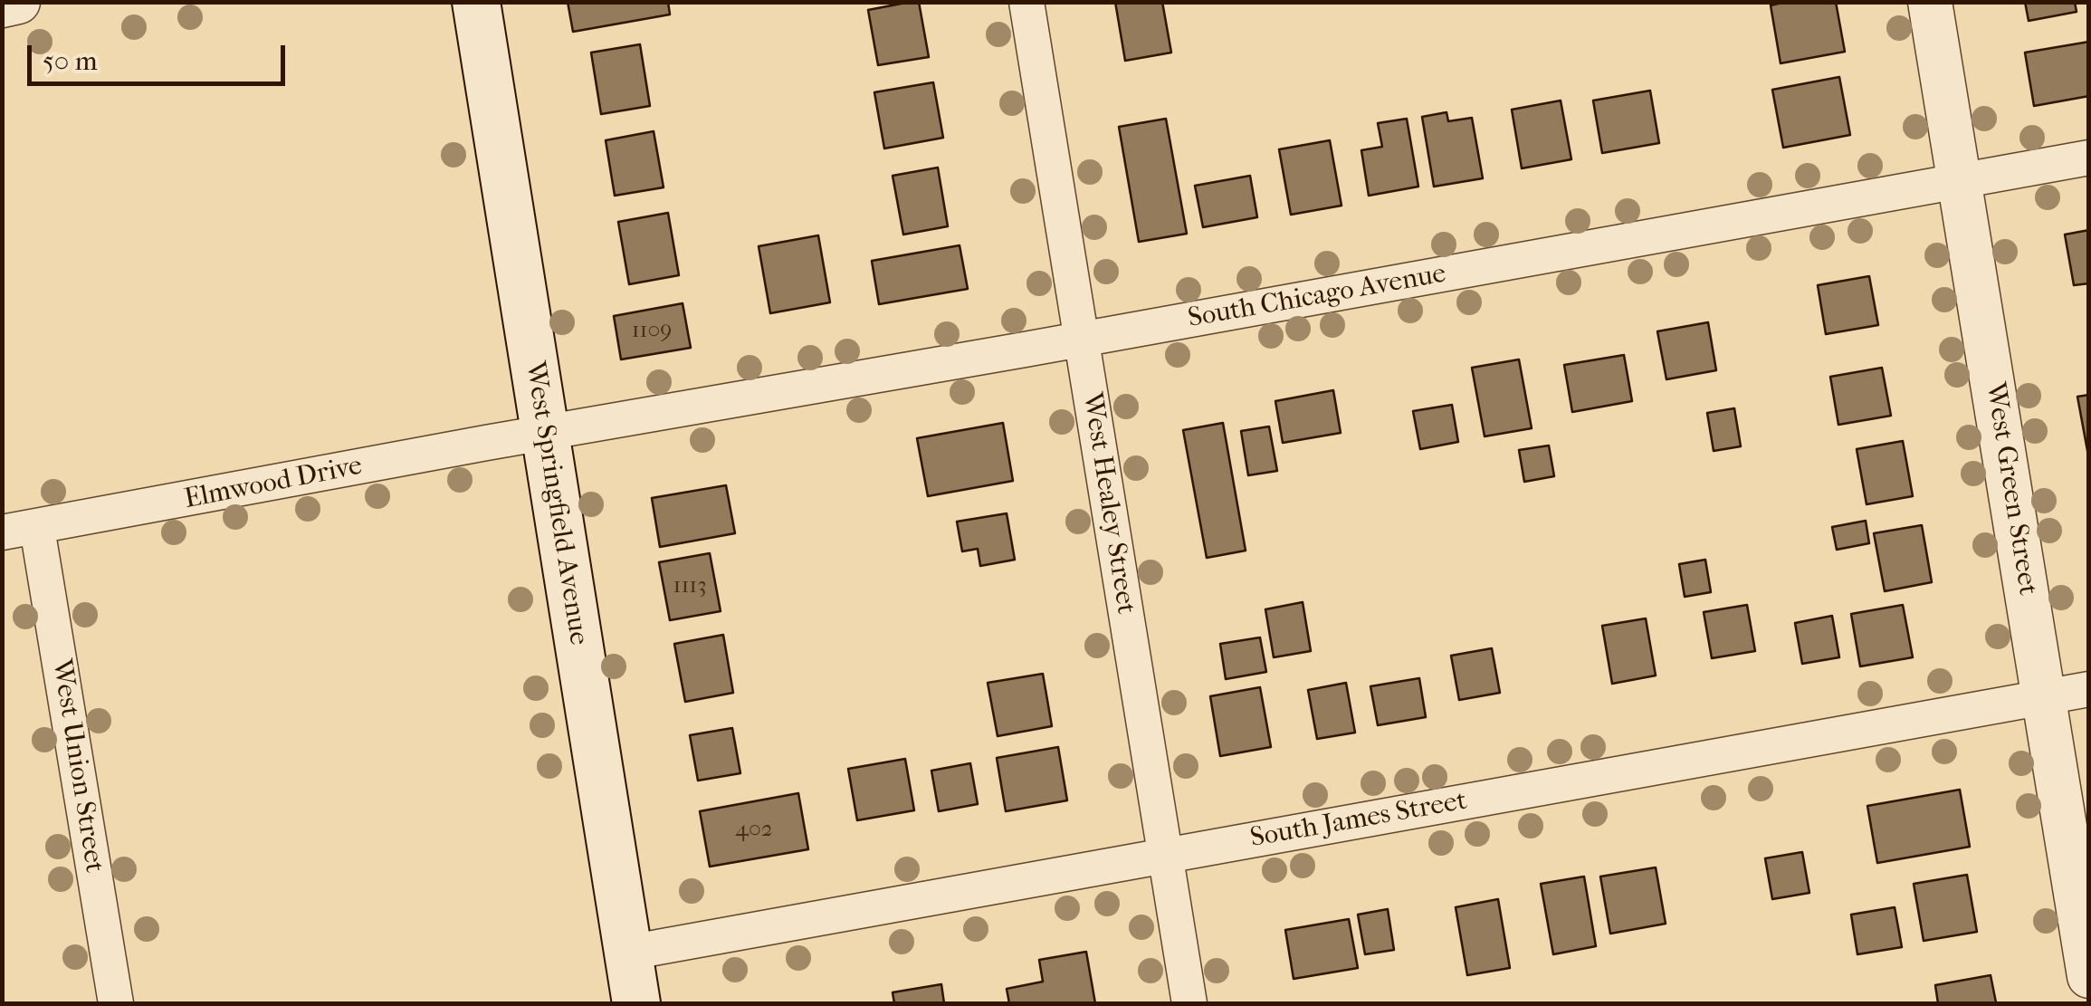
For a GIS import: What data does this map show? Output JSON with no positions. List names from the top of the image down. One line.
{"streets":{"main road":["West Springfield Avenue"],"street":["South Chicago Avenue","Elmwood Drive","West Green Street","West Healey Street","West Union Street","South James Street"]},"crossings":[["South Chicago Avenue","Elmwood Drive"],["South Chicago Avenue","West Green Street"],["South Chicago Avenue","West Springfield Avenue"],["South Chicago Avenue","West Healey Street"],["Elmwood Drive","West Springfield Avenue"],["Elmwood Drive","West Union Street"],["West Green Street","South James Street"],["West Springfield Avenue","South James Street"],["West Healey Street","South James Street"]],"house_numbers":["1109","1113","402"],"scale_bar":"50 m"}
